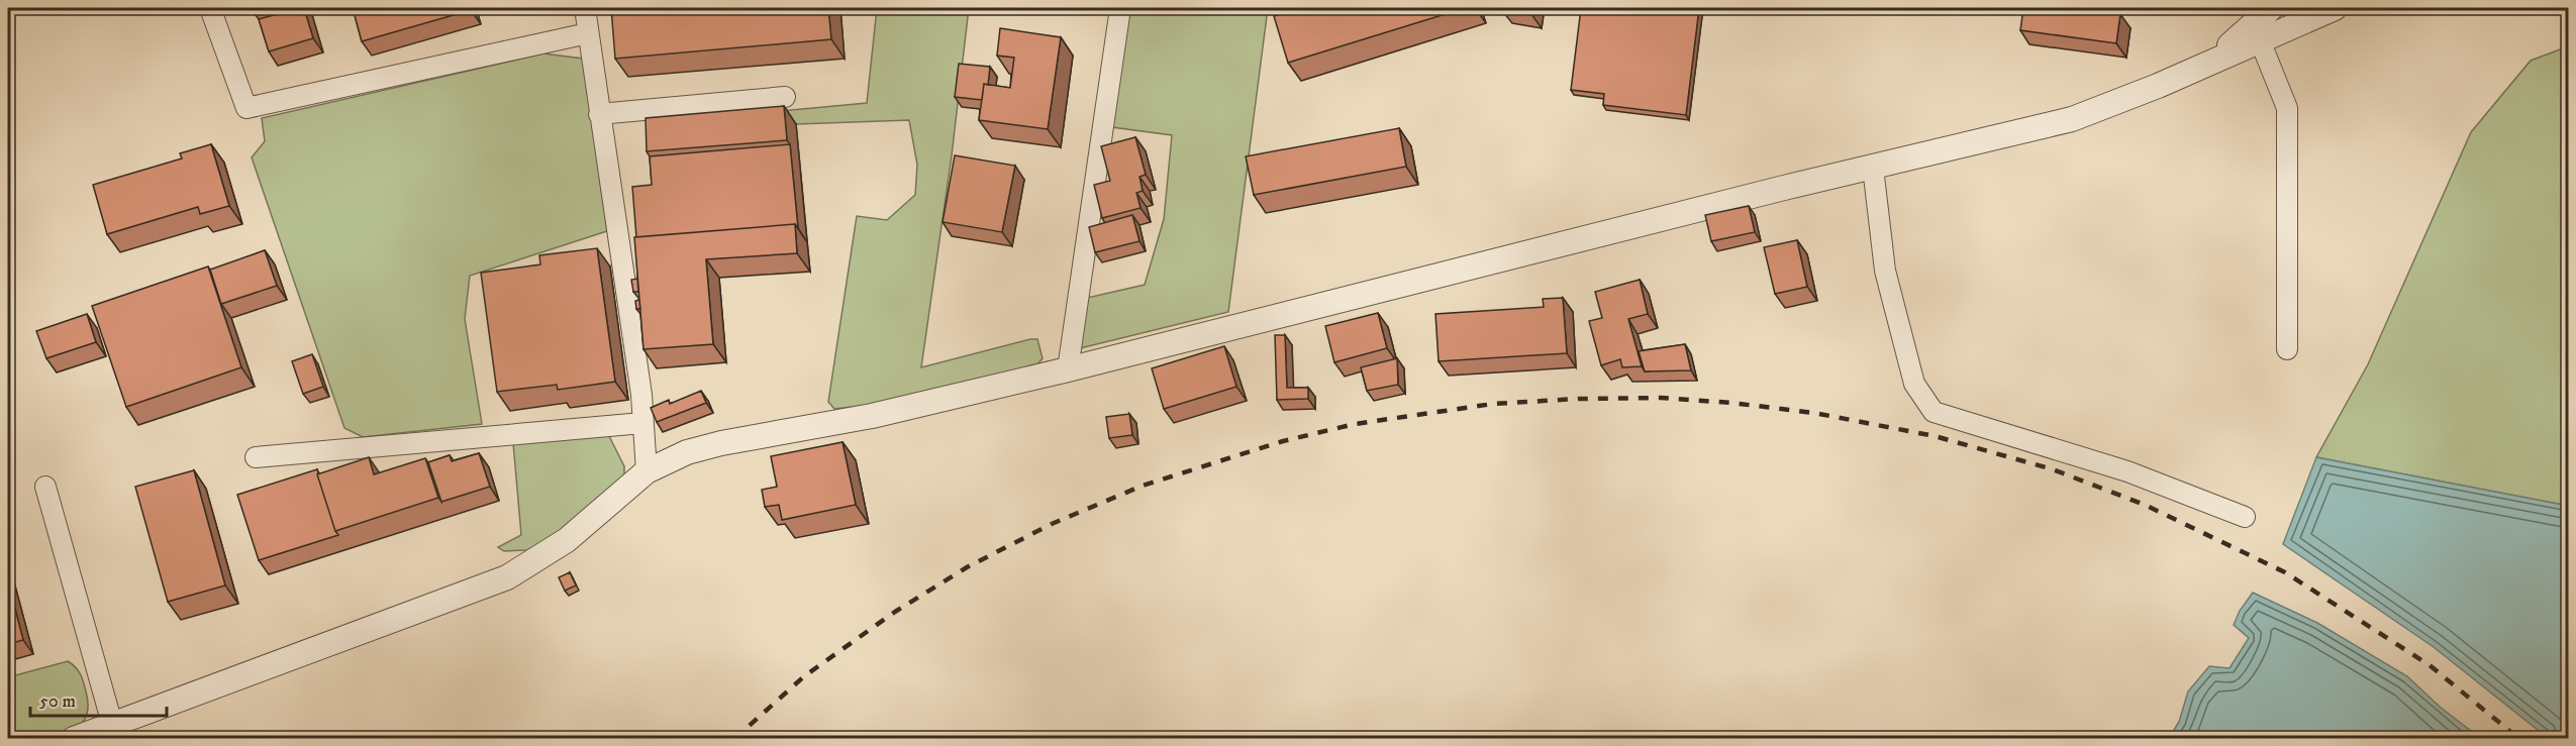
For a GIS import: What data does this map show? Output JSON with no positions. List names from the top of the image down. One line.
{"scale_bar":"50 m"}
